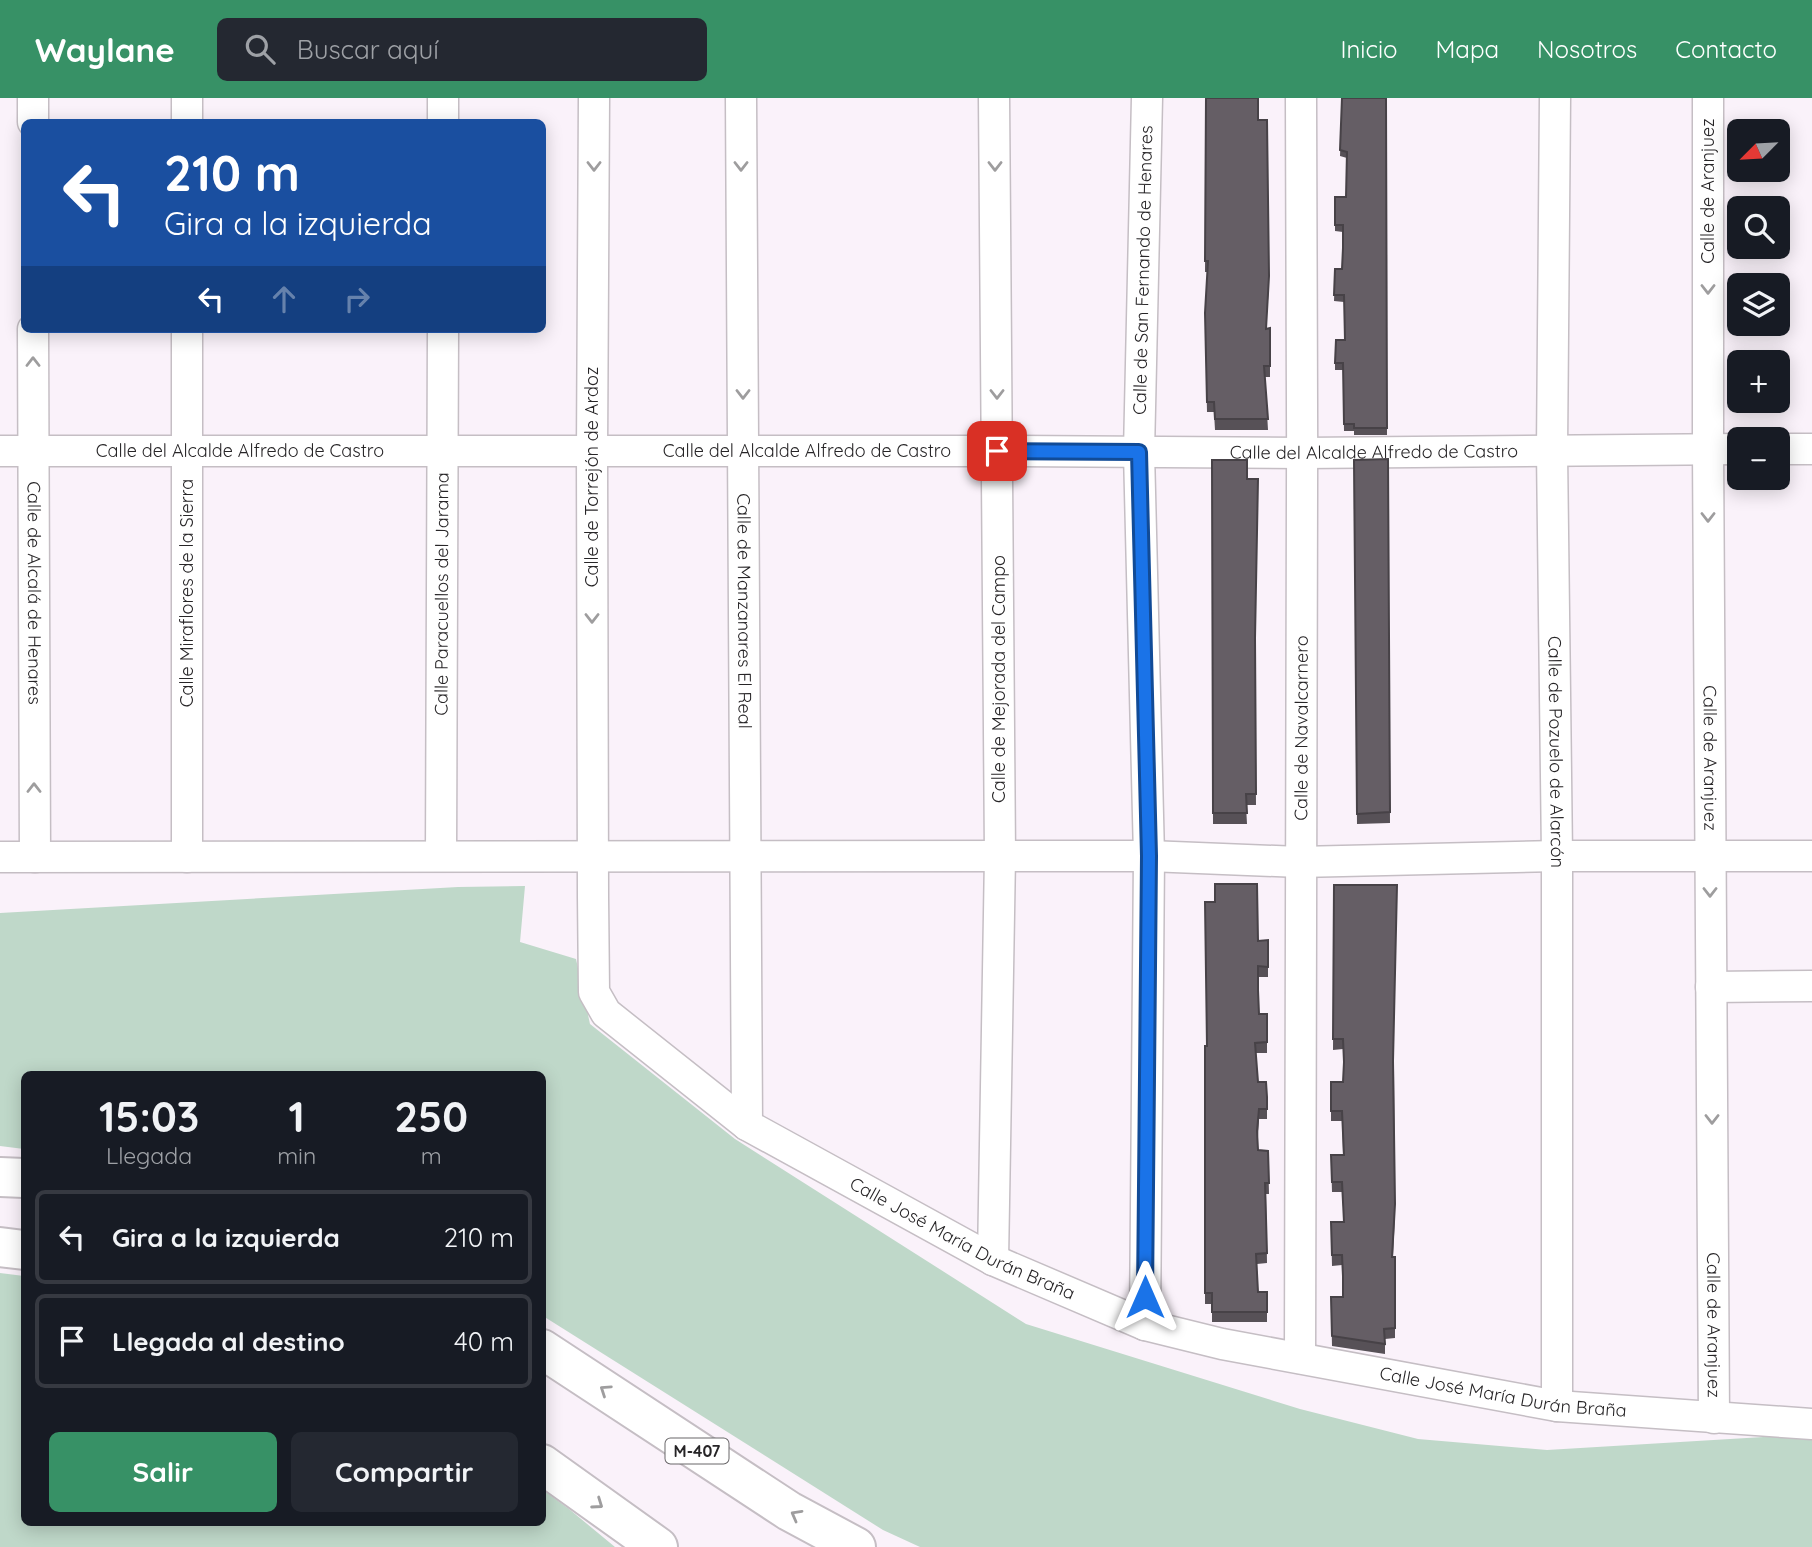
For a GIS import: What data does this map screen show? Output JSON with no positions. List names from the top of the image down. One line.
{"streets":{"highway":["M-407"],"street":["Calle de Aranjuez","Calle de San Fernando de Henares","Calle del Alcalde Alfredo de Castro","Calle de Torrejón de Ardoz","Calle de Alcalá de Henares","Calle Miraflores de la Sierra","Calle Paracuellos del Jarama","Calle de Manzanares El Real","Calle de Mejorada del Campo","Calle de Navalcarnero","Calle de Pozuelo de Alarcón","Calle José María Durán Braña"]},"crossings":[["Calle de Aranjuez","Calle del Alcalde Alfredo de Castro"],["Calle de Aranjuez","Calle José María Durán Braña"],["Calle de San Fernando de Henares","Calle del Alcalde Alfredo de Castro"],["Calle de San Fernando de Henares","Calle José María Durán Braña"],["Calle del Alcalde Alfredo de Castro","Calle de Torrejón de Ardoz"],["Calle del Alcalde Alfredo de Castro","Calle de Alcalá de Henares"],["Calle del Alcalde Alfredo de Castro","Calle Miraflores de la Sierra"],["Calle del Alcalde Alfredo de Castro","Calle Paracuellos del Jarama"],["Calle del Alcalde Alfredo de Castro","Calle de Manzanares El Real"],["Calle del Alcalde Alfredo de Castro","Calle de Mejorada del Campo"],["Calle del Alcalde Alfredo de Castro","Calle de Navalcarnero"],["Calle del Alcalde Alfredo de Castro","Calle de Pozuelo de Alarcón"],["Calle de Torrejón de Ardoz","Calle José María Durán Braña"],["Calle de Manzanares El Real","Calle José María Durán Braña"],["Calle de Mejorada del Campo","Calle José María Durán Braña"],["Calle de Navalcarnero","Calle José María Durán Braña"],["Calle de Pozuelo de Alarcón","Calle José María Durán Braña"]],"one_way":["Calle de Aranjuez","Calle de Torrejón de Ardoz","Calle de Alcalá de Henares"],"north":"bottom left","page":{"header":"Waylane","search":"Buscar aquí","nav":["Inicio","Mapa","Nosotros","Contacto"],"map_buttons":["+","−"],"turn":["210 m","Gira a la izquierda"],"eta":["15:03","Llegada","1","min","250","m"],"list":[{"name":"Gira a la izquierda","value":"210 m"},{"name":"Llegada al destino","value":"40 m"}],"buttons":["Salir","Compartir"]}}
